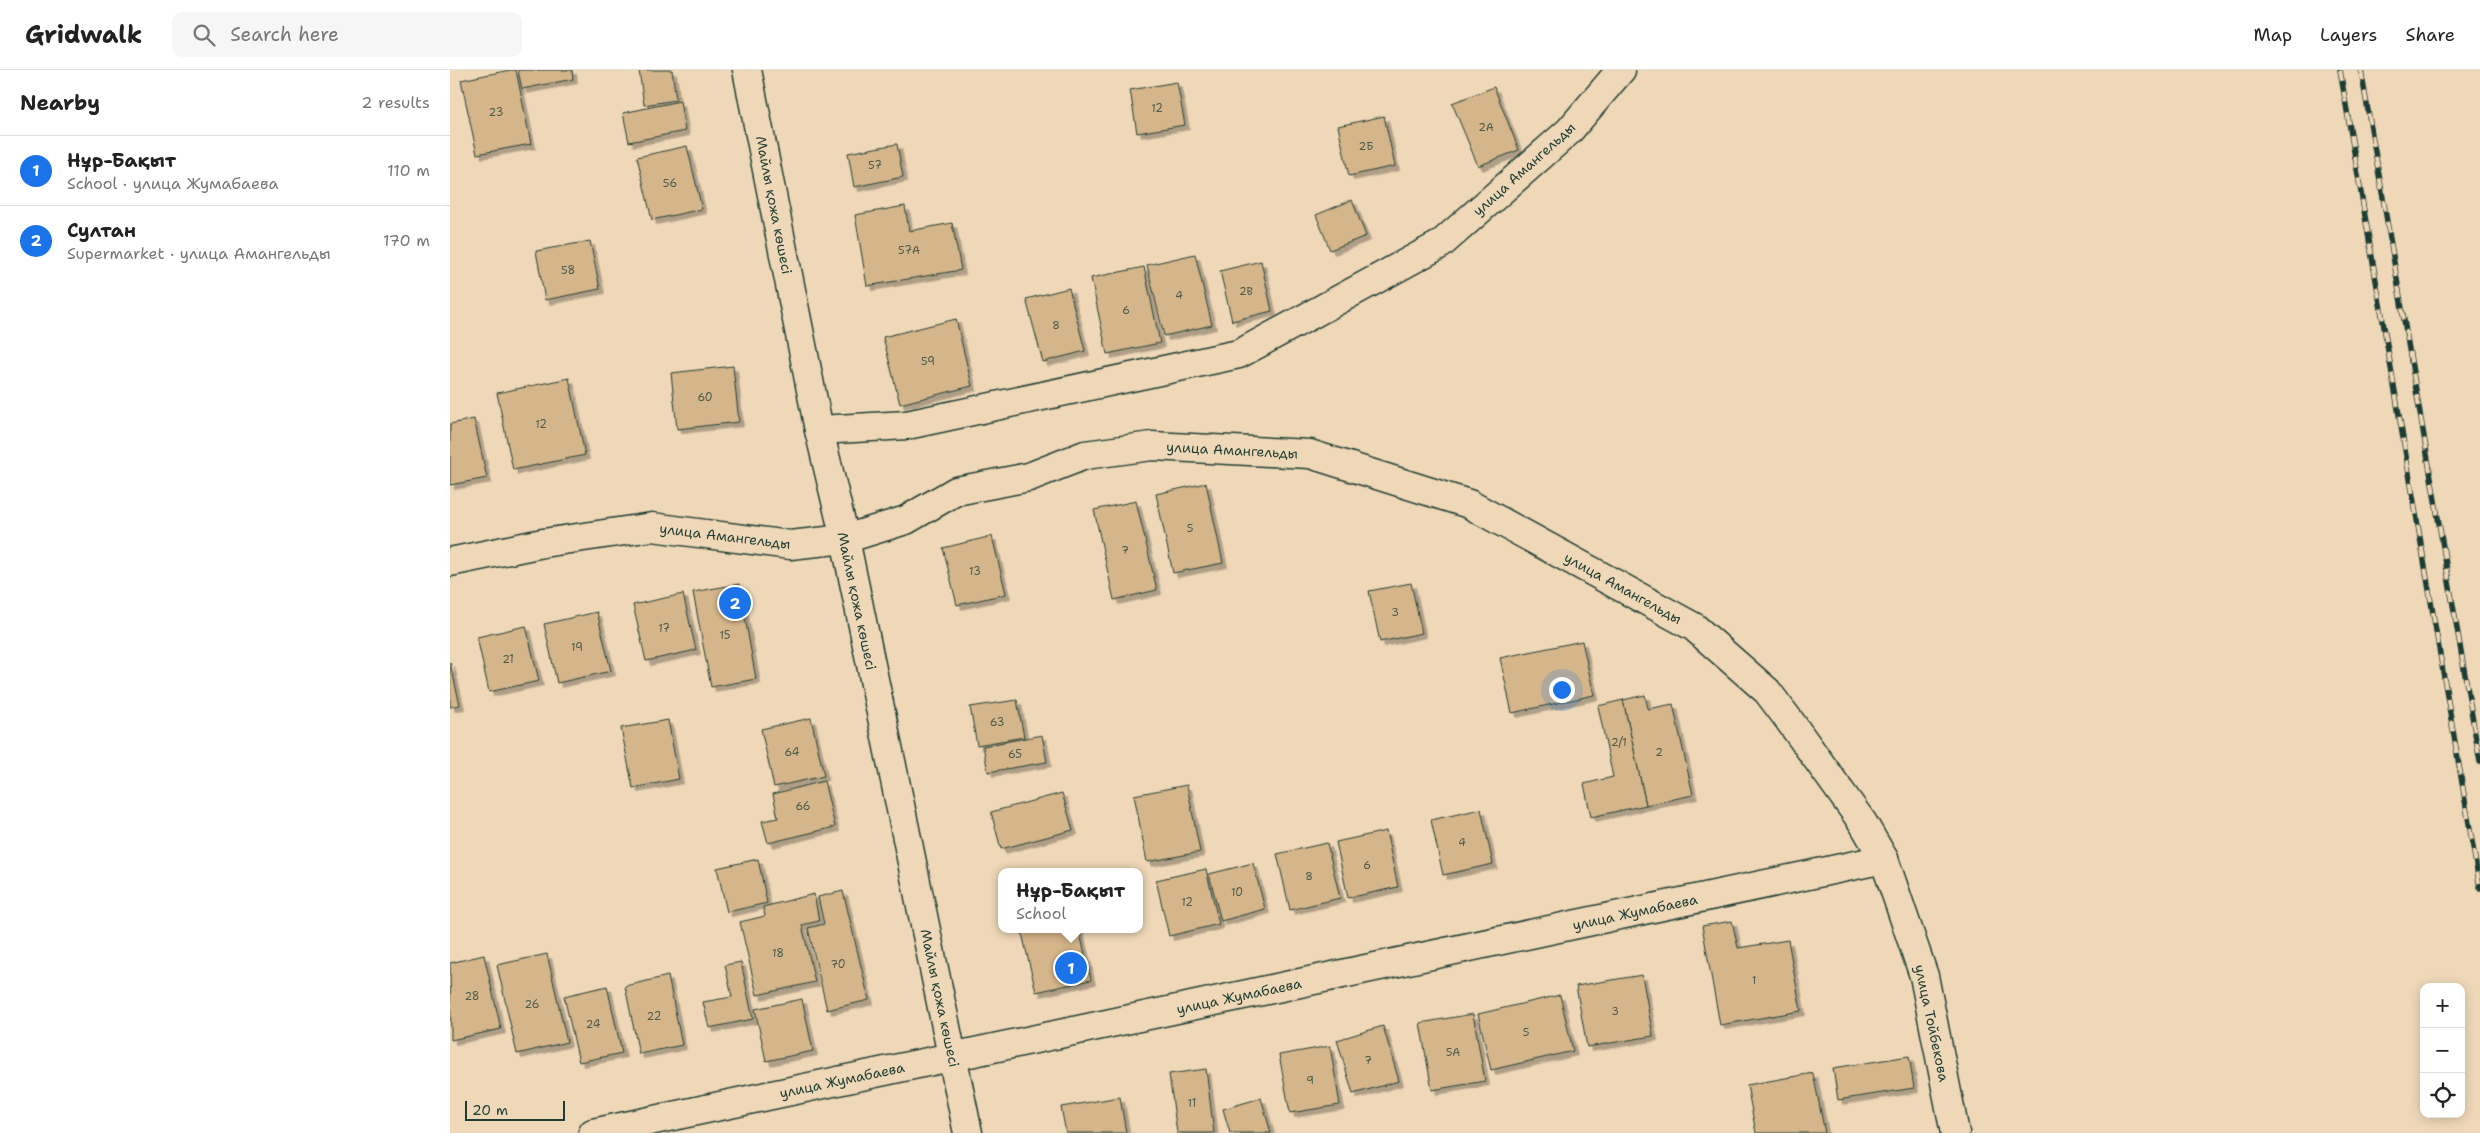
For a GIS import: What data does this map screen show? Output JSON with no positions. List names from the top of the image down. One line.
{"streets":{"street":["улица Амангельды","Майлы қожа көшесі","улица Жумабаева","улица Тойбекова"]},"crossings":[["улица Амангельды","Майлы қожа көшесі"],["улица Амангельды","улица Жумабаева"],["улица Амангельды","улица Тойбекова"],["Майлы қожа көшесі","улица Жумабаева"],["улица Жумабаева","улица Тойбекова"]],"house_numbers":["12","23","2А","2Б","57","56","57А","58","2В","4","6","8","59","60","12","5","7","13","3","17","15","19","21","63","2/1","64","2","65","66","4","6","8","10","12","18","70","1","28","26","3","22","24","5","5А","7","9","11"],"scale_bar":"20 m","page":{"header":"Gridwalk","search":"Search here","nav":["Map","Layers","Share"],"heading":["Nearby","2 results"],"list":[{"mark":"1","name":"Нұр-Бақыт","note":"School · улица Жумабаева","value":"110 m"},{"mark":"2","name":"Султан","note":"Supermarket · улица Амангельды","value":"170 m"}],"pins":["2","1"],"popup":["Нұр-Бақыт","School"],"map_buttons":["+","−"],"scale":"20 m"}}
